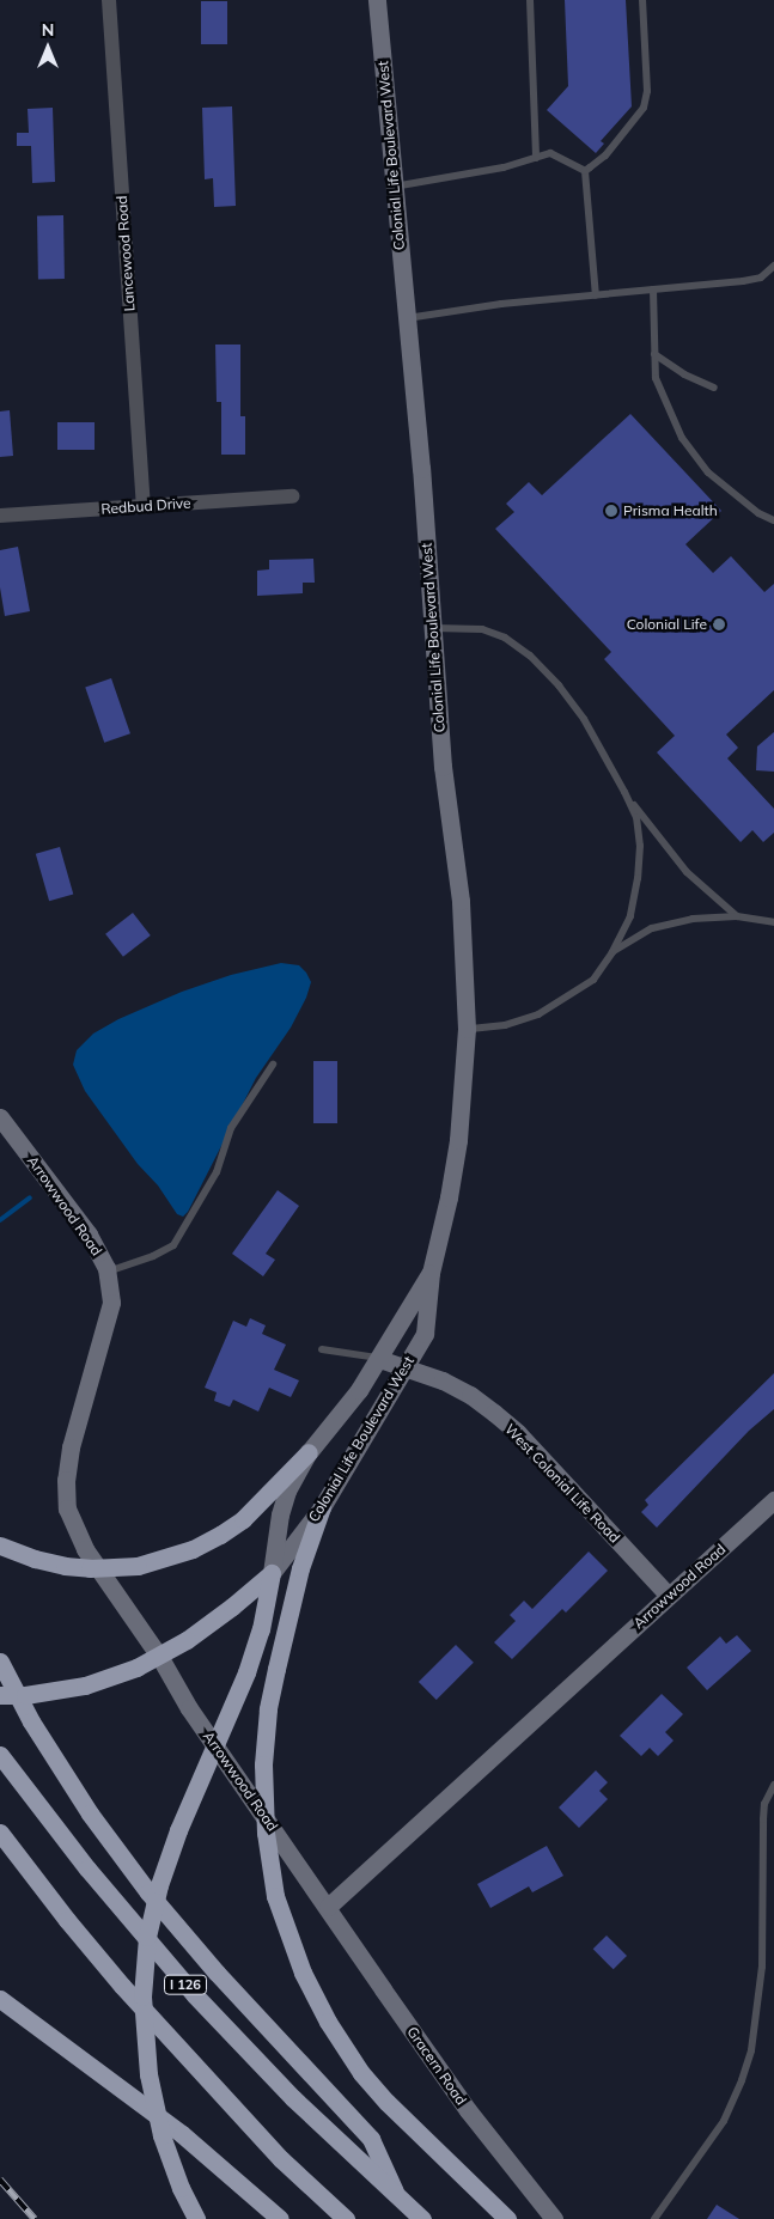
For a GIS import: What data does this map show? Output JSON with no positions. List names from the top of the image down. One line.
{"streets":{"highway":["I 126"],"street":["Colonial Life Boulevard West","Lancewood Road","Redbud Drive","Arrowwood Road","West Colonial Life Road","Gracern Road"]},"crossings":[["Colonial Life Boulevard West","West Colonial Life Road"],["Lancewood Road","Redbud Drive"],["Arrowwood Road","West Colonial Life Road"],["Arrowwood Road","Gracern Road"]],"places":["Prisma Health","Colonial Life"],"north":"top"}
